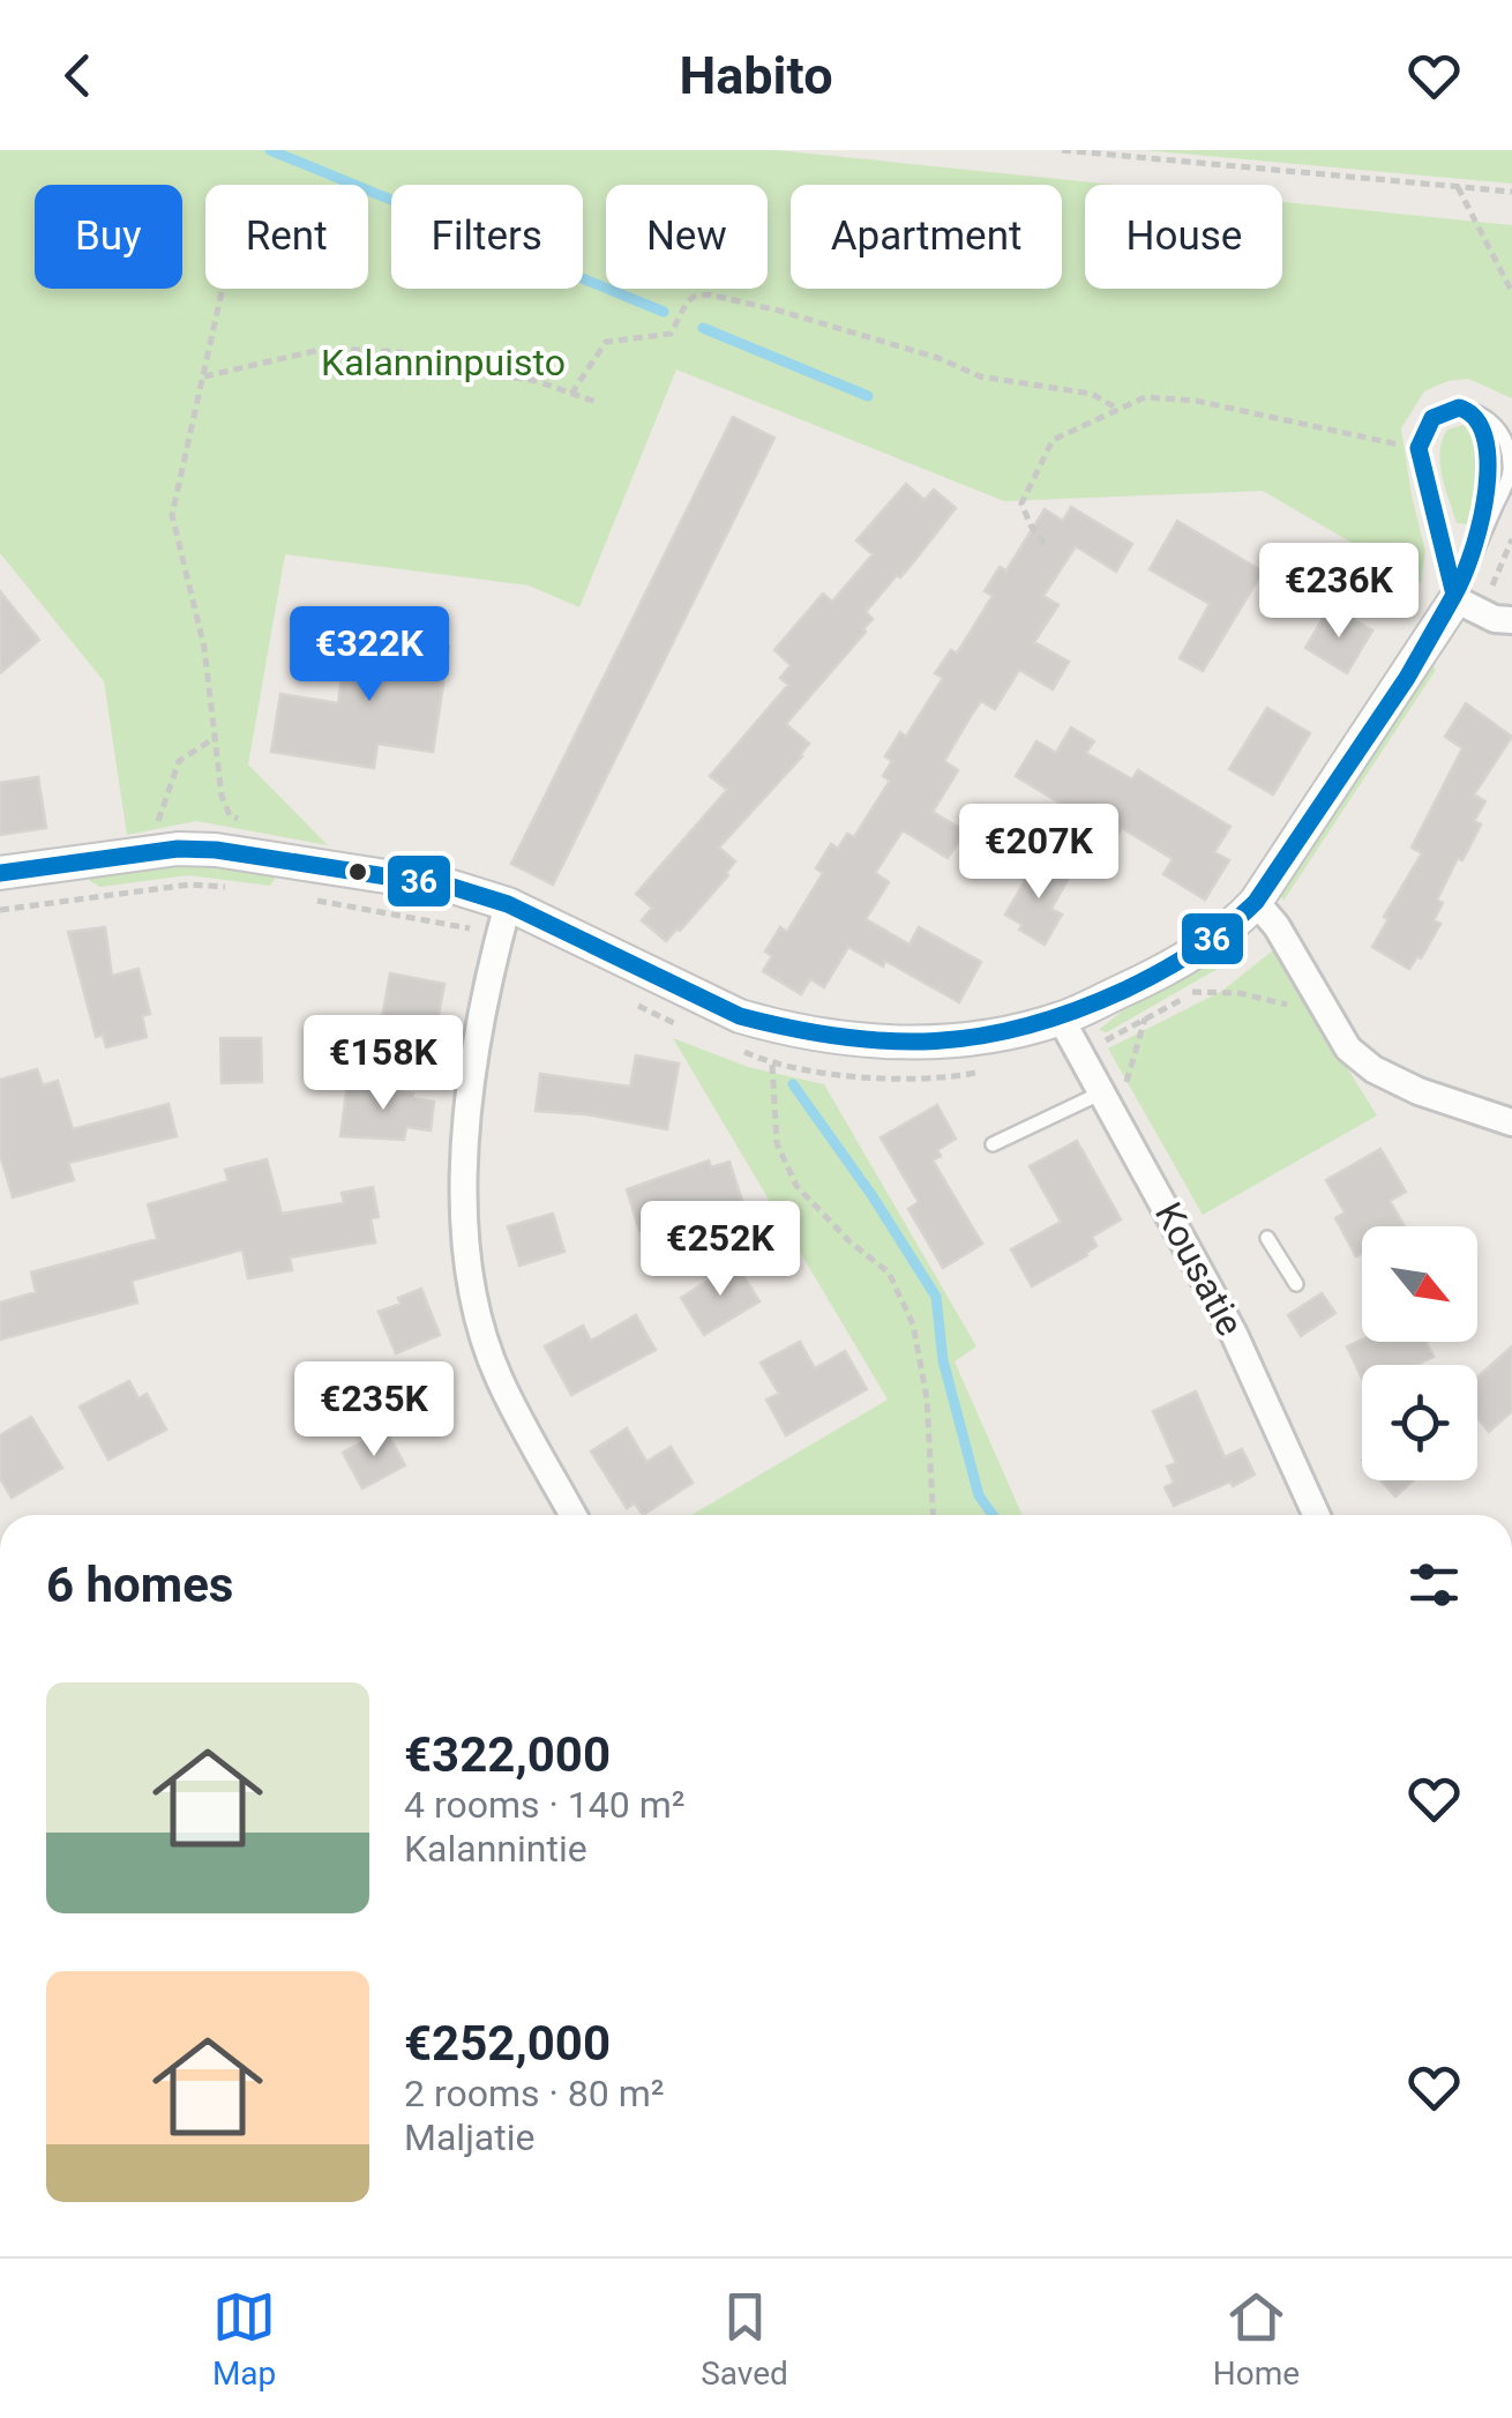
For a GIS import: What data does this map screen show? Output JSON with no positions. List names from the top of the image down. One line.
{"streets":{"street":["Kousatie"]},"parks":["Kalanninpuisto"],"lines":["transit line 36"],"north":"bottom right","page":{"header":"Habito","chip":["Buy","Rent","Filters","New","Apartment","House"],"price":["€236K","€322K","€207K","€158K","€252K","€235K"],"heading":"6 homes","list":[{"name":"€322,000","note":"4 rooms · 140 m² · Kalannintie"},{"name":"€252,000","note":"2 rooms · 80 m² · Maljatie"}],"tabs":["Map","Saved","Home"]}}
